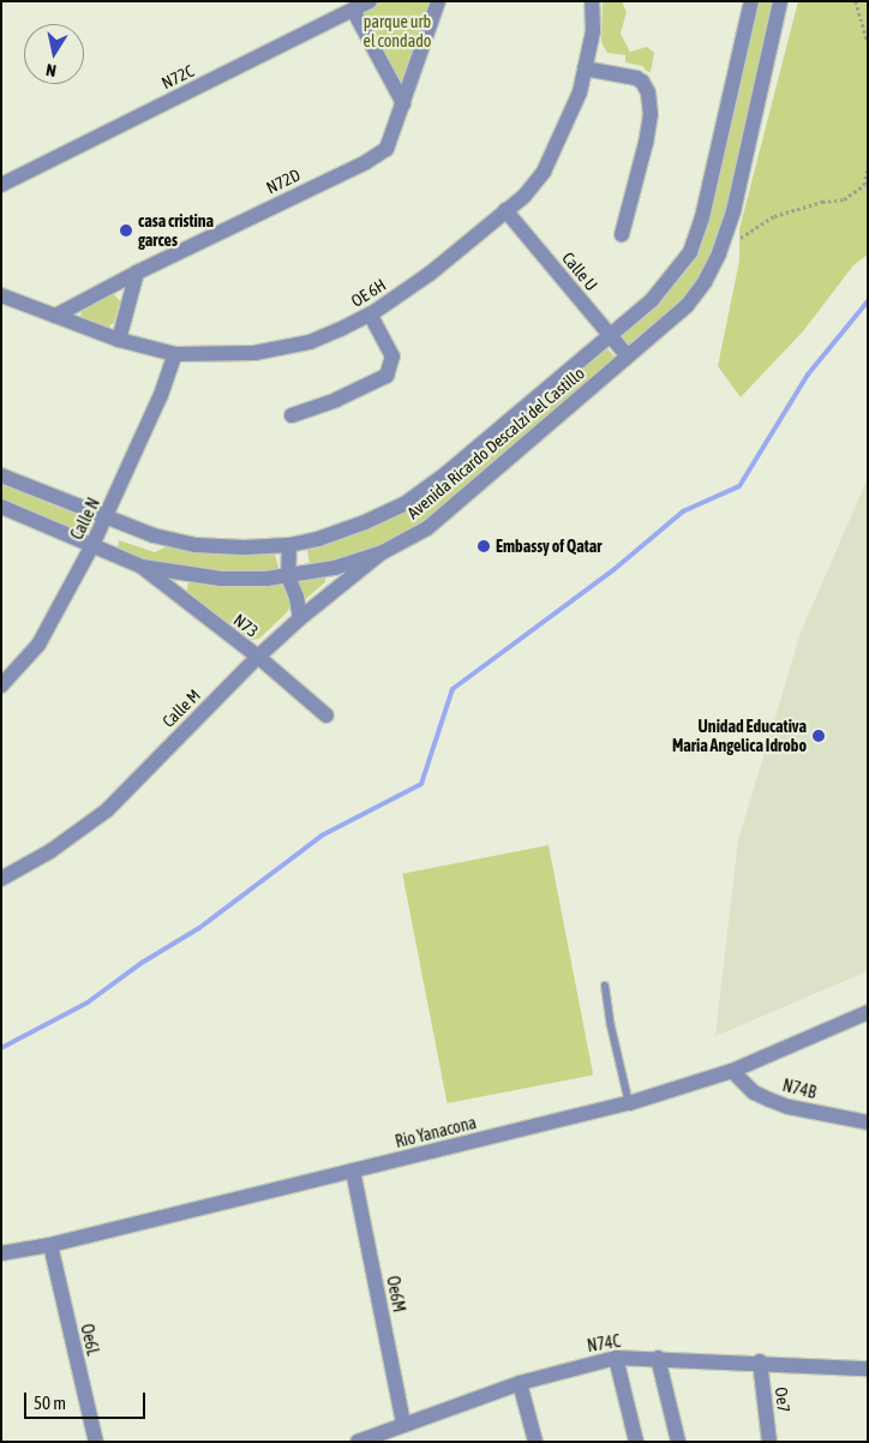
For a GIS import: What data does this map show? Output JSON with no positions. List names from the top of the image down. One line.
{"streets":{"street":["N72C","N72D","Calle U","OE 6H","Avenida Ricardo Descalzi del Castillo","Calle N","N73","Calle M","N74B","Rio Yanacona","Oe6M","Oe6L","N74C","Oe7"]},"crossings":[["N72D","OE 6H"],["Calle U","OE 6H"],["Calle U","Avenida Ricardo Descalzi del Castillo"],["OE 6H","Calle N"],["Avenida Ricardo Descalzi del Castillo","Calle N"],["Avenida Ricardo Descalzi del Castillo","N73"],["Avenida Ricardo Descalzi del Castillo","Calle M"],["N73","Calle M"],["N74B","Rio Yanacona"],["Rio Yanacona","Oe6M"],["Rio Yanacona","Oe6L"],["Oe6M","N74C"],["N74C","Oe7"]],"parks":["parque urb el condado"],"places":["casa cristina garces","Embassy of Qatar","Unidad Educativa Maria Angelica Idrobo"],"scale_bar":"50 m","north":"bottom"}
